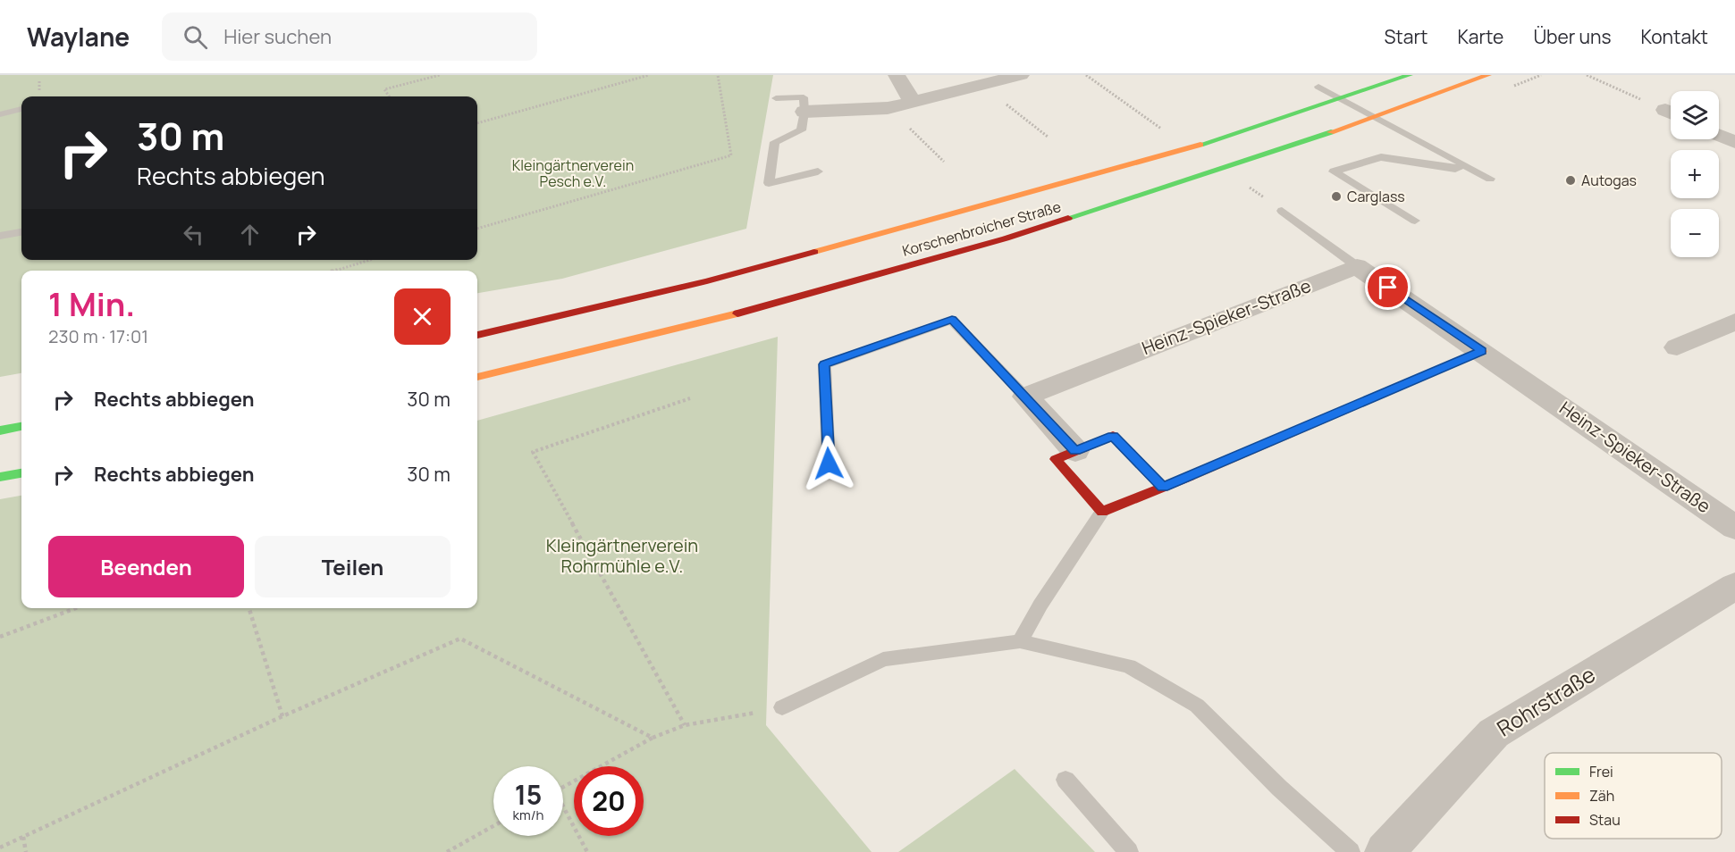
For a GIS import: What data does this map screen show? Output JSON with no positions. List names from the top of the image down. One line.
{"streets":{"main road":["Korschenbroicher Straße"],"street":["Heinz-Spieker-Straße","Rohrstraße"]},"parks":["Kleingärtnerverein Pesch e.V.","Kleingärtnerverein Rohrmühle e.V."],"places":["Autogas","Carglass"],"legend":["Frei","Zäh","Stau"],"page":{"header":"Waylane","search":"Hier suchen","nav":["Start","Karte","Über uns","Kontakt"],"map_buttons":["+","−"],"turn":["30 m","Rechts abbiegen"],"heading":["1 Min.","230 m · 17:01"],"list":[{"name":"Rechts abbiegen","value":"30 m"},{"name":"Rechts abbiegen","value":"30 m"}],"buttons":["Beenden","Teilen"],"speed":"15 km/h","limit":"20"}}
